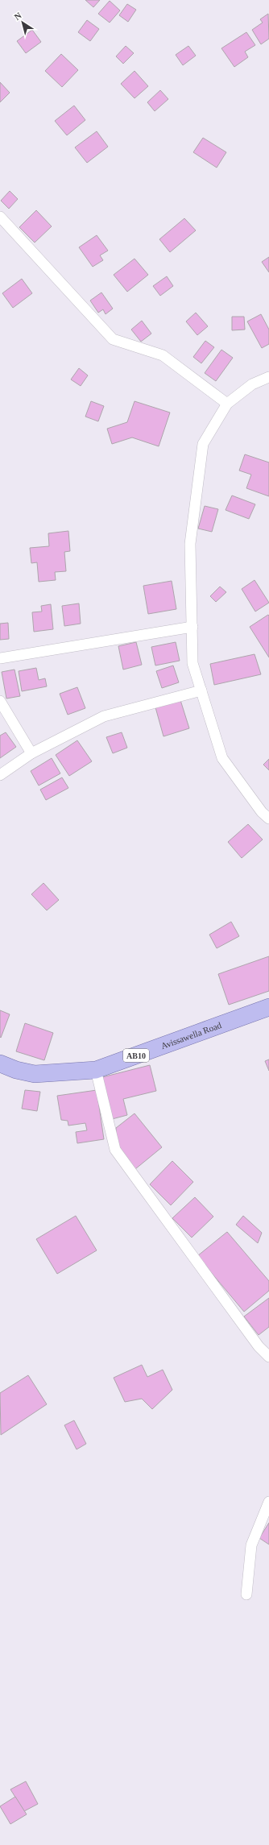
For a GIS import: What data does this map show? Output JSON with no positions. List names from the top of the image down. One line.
{"streets":{"main road":["Avissawella Road","AB10"]},"north":"top left"}
